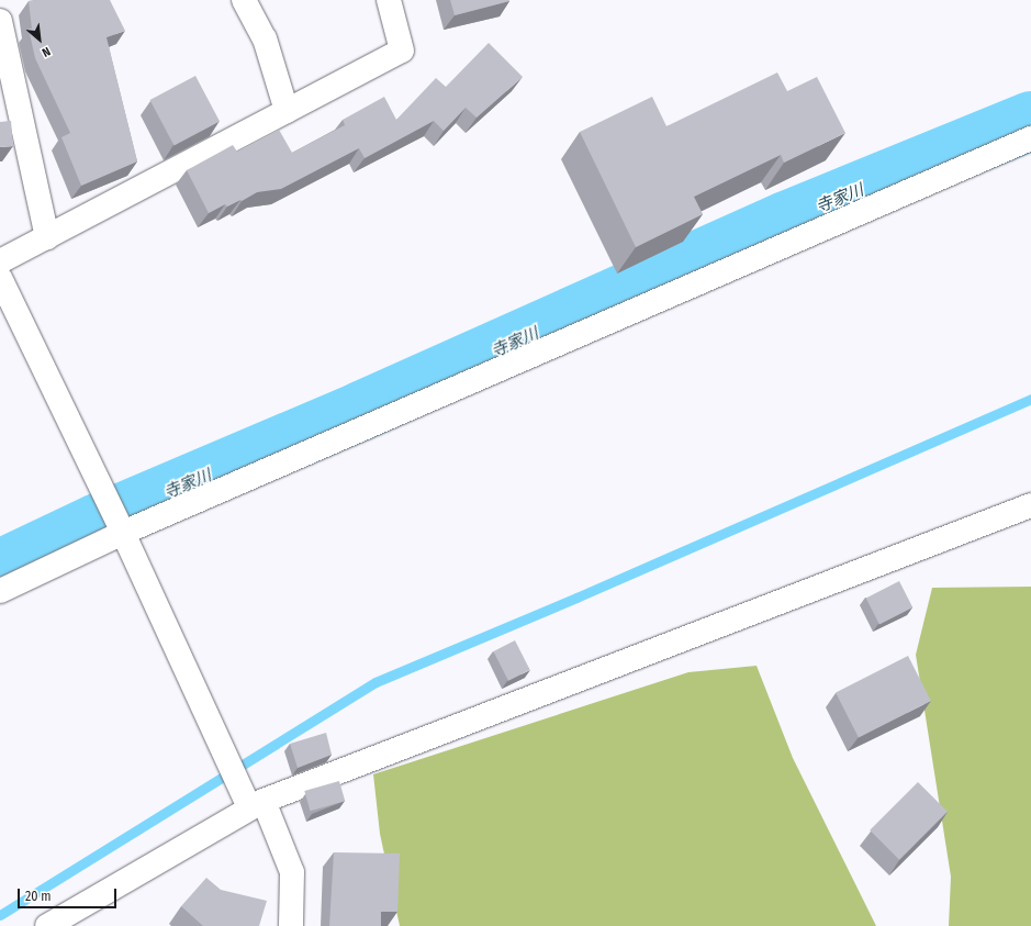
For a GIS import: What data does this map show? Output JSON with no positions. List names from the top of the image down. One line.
{"water":["寺家川"],"scale_bar":"20 m","north":"bottom right"}
